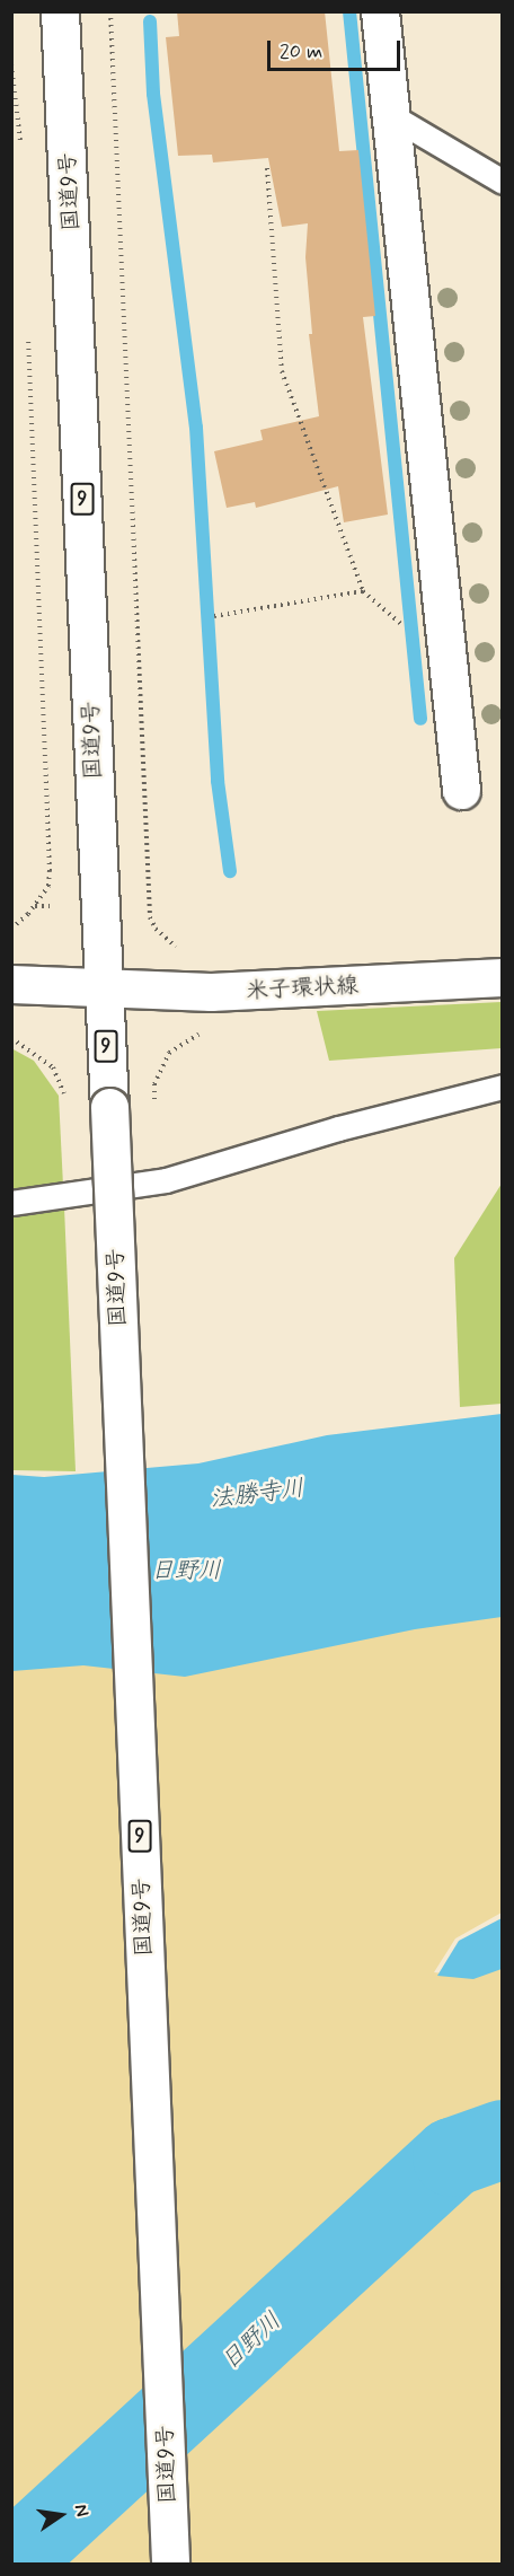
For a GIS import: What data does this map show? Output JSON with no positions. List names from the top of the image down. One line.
{"streets":{"main road":["国道9号","9","米子環状線"]},"crossings":[["国道9号","米子環状線"]],"water":["法勝寺川","日野川"],"scale_bar":"20 m","north":"right"}
